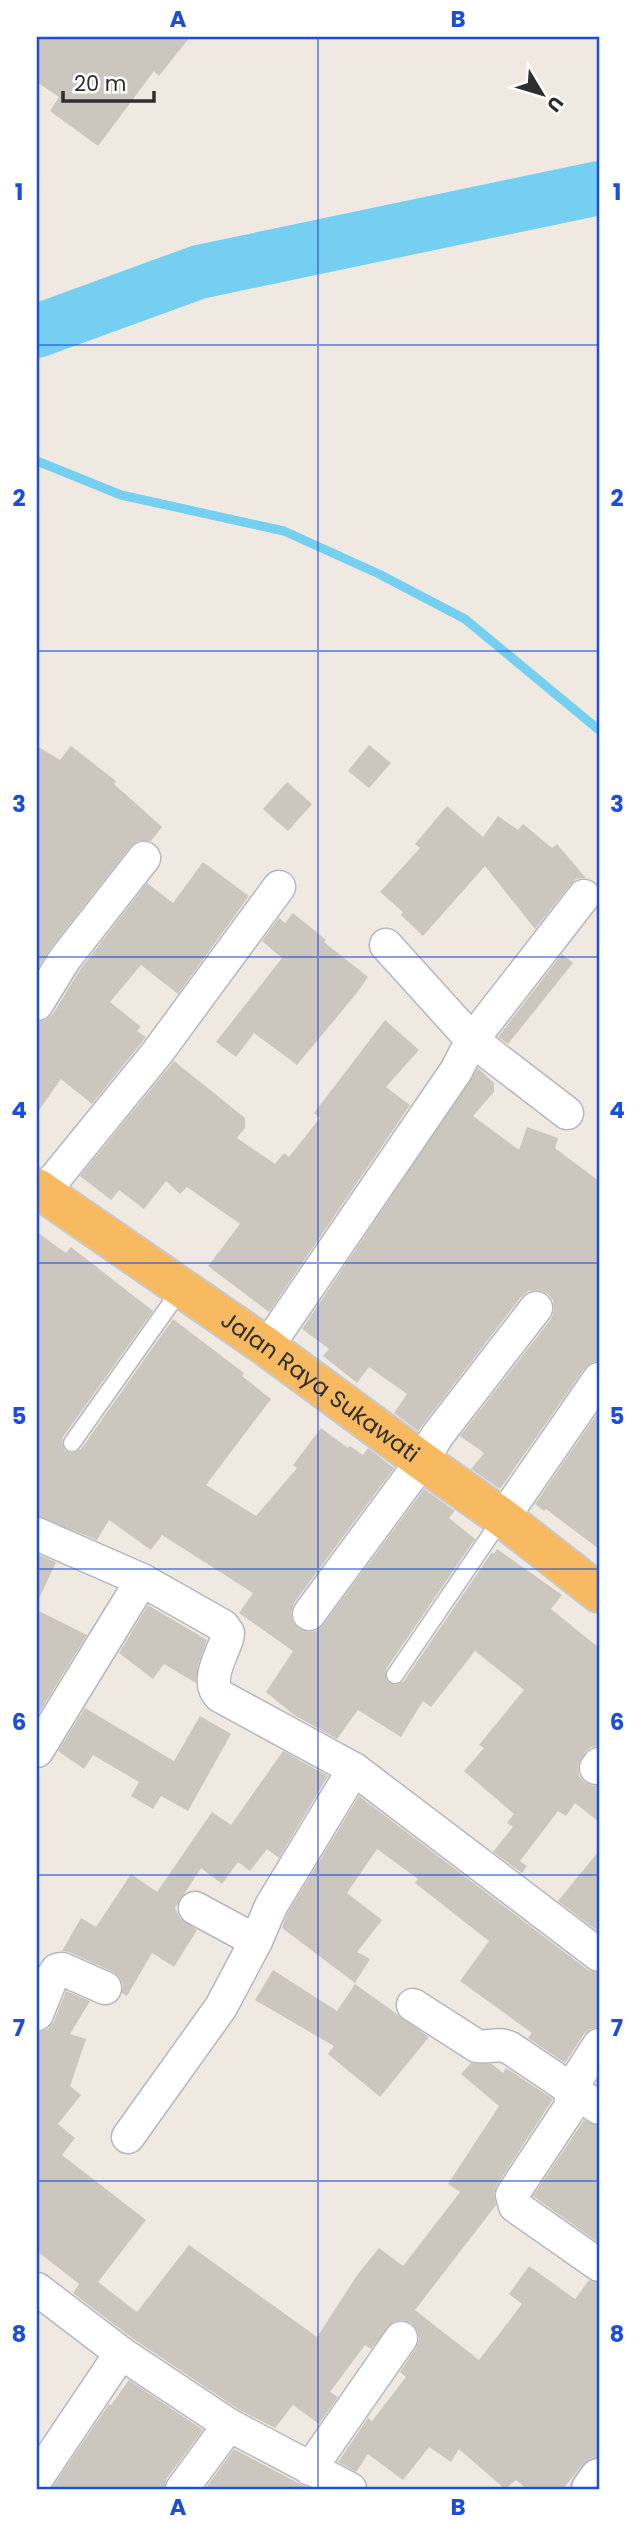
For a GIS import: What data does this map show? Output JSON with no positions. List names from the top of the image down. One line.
{"streets":{"highway":["Jalan Raya Sukawati"]},"scale_bar":"20 m","north":"bottom right","grid":{"columns":["A","B"],"rows":["1","2","3","4","5","6","7","8"]}}
